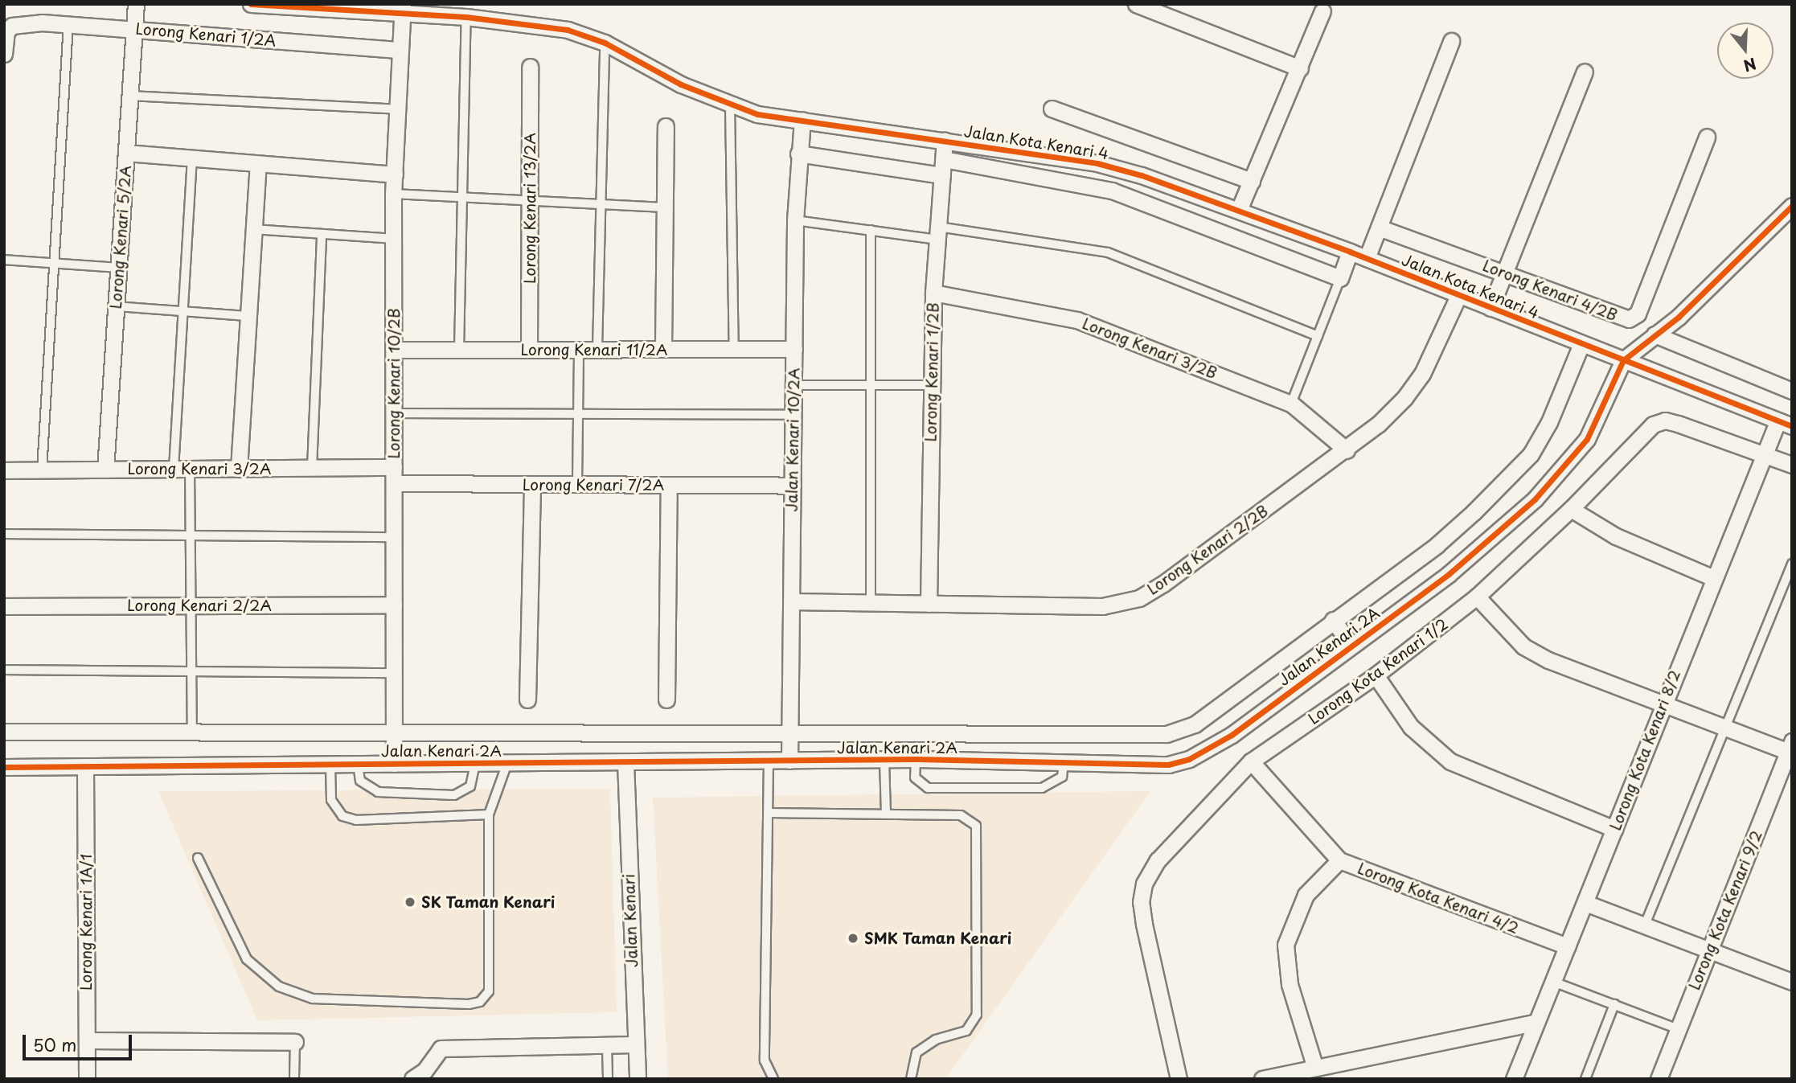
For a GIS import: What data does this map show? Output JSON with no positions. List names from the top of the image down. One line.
{"streets":{"street":["Lorong Kenari 1/2A","Jalan Kota Kenari 4","Lorong Kenari 13/2A","Lorong Kenari 5/2A","Lorong Kenari 4/2B","Lorong Kenari 3/2B","Lorong Kenari 11/2A","Lorong Kenari 1/2B","Lorong Kenari 10/2B","Jalan Kenari 10/2A","Lorong Kenari 3/2A","Lorong Kenari 7/2A","Lorong Kenari 2/2B","Lorong Kenari 2/2A","Jalan Kenari 2A","Lorong Kota Kenari 1/2","Lorong Kota Kenari 8/2","Lorong Kota Kenari 4/2","Lorong Kota Kenari 9/2","Jalan Kenari","Lorong Kenari 1A/1"]},"crossings":[["Lorong Kenari 1/2A","Lorong Kenari 5/2A"],["Lorong Kenari 1/2A","Lorong Kenari 10/2B"],["Jalan Kota Kenari 4","Lorong Kenari 1/2B"],["Jalan Kota Kenari 4","Lorong Kenari 10/2B"],["Jalan Kota Kenari 4","Jalan Kenari 10/2A"],["Jalan Kota Kenari 4","Lorong Kenari 2/2B"],["Jalan Kota Kenari 4","Jalan Kenari 2A"],["Jalan Kota Kenari 4","Lorong Kota Kenari 8/2"],["Lorong Kenari 13/2A","Lorong Kenari 11/2A"],["Lorong Kenari 5/2A","Lorong Kenari 3/2A"],["Lorong Kenari 3/2B","Lorong Kenari 1/2B"],["Lorong Kenari 3/2B","Lorong Kenari 2/2B"],["Lorong Kenari 11/2A","Lorong Kenari 10/2B"],["Lorong Kenari 11/2A","Jalan Kenari 10/2A"],["Lorong Kenari 1/2B","Lorong Kenari 2/2B"],["Lorong Kenari 10/2B","Lorong Kenari 3/2A"],["Lorong Kenari 10/2B","Lorong Kenari 7/2A"],["Lorong Kenari 10/2B","Lorong Kenari 2/2A"],["Lorong Kenari 10/2B","Jalan Kenari 2A"],["Jalan Kenari 10/2A","Lorong Kenari 7/2A"],["Jalan Kenari 10/2A","Lorong Kenari 2/2B"],["Jalan Kenari 10/2A","Jalan Kenari 2A"],["Jalan Kenari 2A","Jalan Kenari"],["Jalan Kenari 2A","Lorong Kenari 1A/1"],["Lorong Kota Kenari 1/2","Lorong Kota Kenari 8/2"],["Lorong Kota Kenari 1/2","Lorong Kota Kenari 4/2"],["Lorong Kota Kenari 8/2","Lorong Kota Kenari 4/2"]],"places":["SK Taman Kenari","SMK Taman Kenari"],"scale_bar":"50 m","north":"bottom"}
